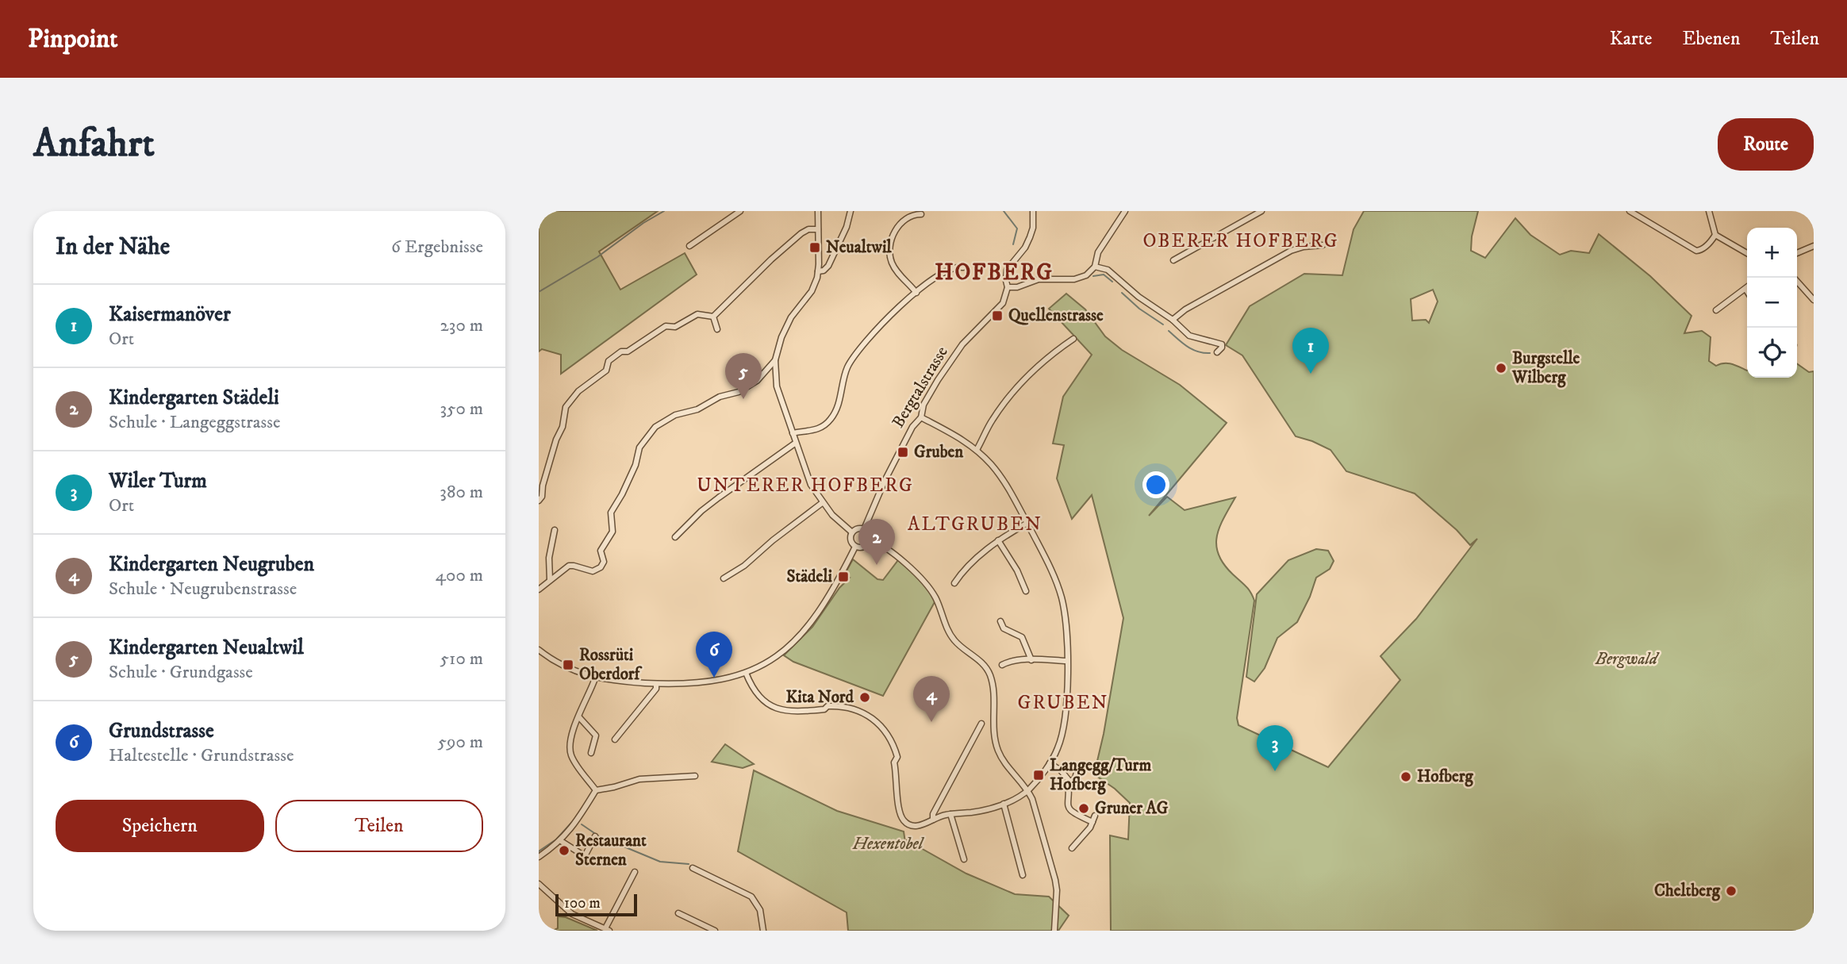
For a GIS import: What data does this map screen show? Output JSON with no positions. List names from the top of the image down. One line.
{"streets":{"street":["Bergtalstrasse"]},"districts":["OBERER HOFBERG","HOFBERG","UNTERER HOFBERG","ALTGRUBEN","GRUBEN"],"parks":["Bergwald","Hexentobel"],"places":{"transit":["Neualtwil","Quellenstrasse","Gruben","Städeli","Rossrüti Oberdorf","Langegg/Turm Hofberg"],"other":["Burgstelle Wilberg","Kita Nord","Hofberg","Gruner AG","Restaurant Sternen","Cheltberg"]},"scale_bar":"100 m","page":{"header":"Pinpoint","nav":["Karte","Ebenen","Teilen"],"buttons":["Route",["Speichern","Teilen"]],"title":"Anfahrt","heading":["In der Nähe","6 Ergebnisse"],"map_buttons":["+","−"],"list":[{"mark":"1","name":"Kaisermanöver","note":"Ort","value":"230 m"},{"mark":"2","name":"Kindergarten Städeli","note":"Schule · Langeggstrasse","value":"350 m"},{"mark":"3","name":"Wiler Turm","note":"Ort","value":"380 m"},{"mark":"4","name":"Kindergarten Neugruben","note":"Schule · Neugrubenstrasse","value":"400 m"},{"mark":"5","name":"Kindergarten Neualtwil","note":"Schule · Grundgasse","value":"510 m"},{"mark":"6","name":"Grundstrasse","note":"Haltestelle · Grundstrasse","value":"590 m"}],"pins":["1","5","2","6","4","3"],"scale":"100 m"}}
